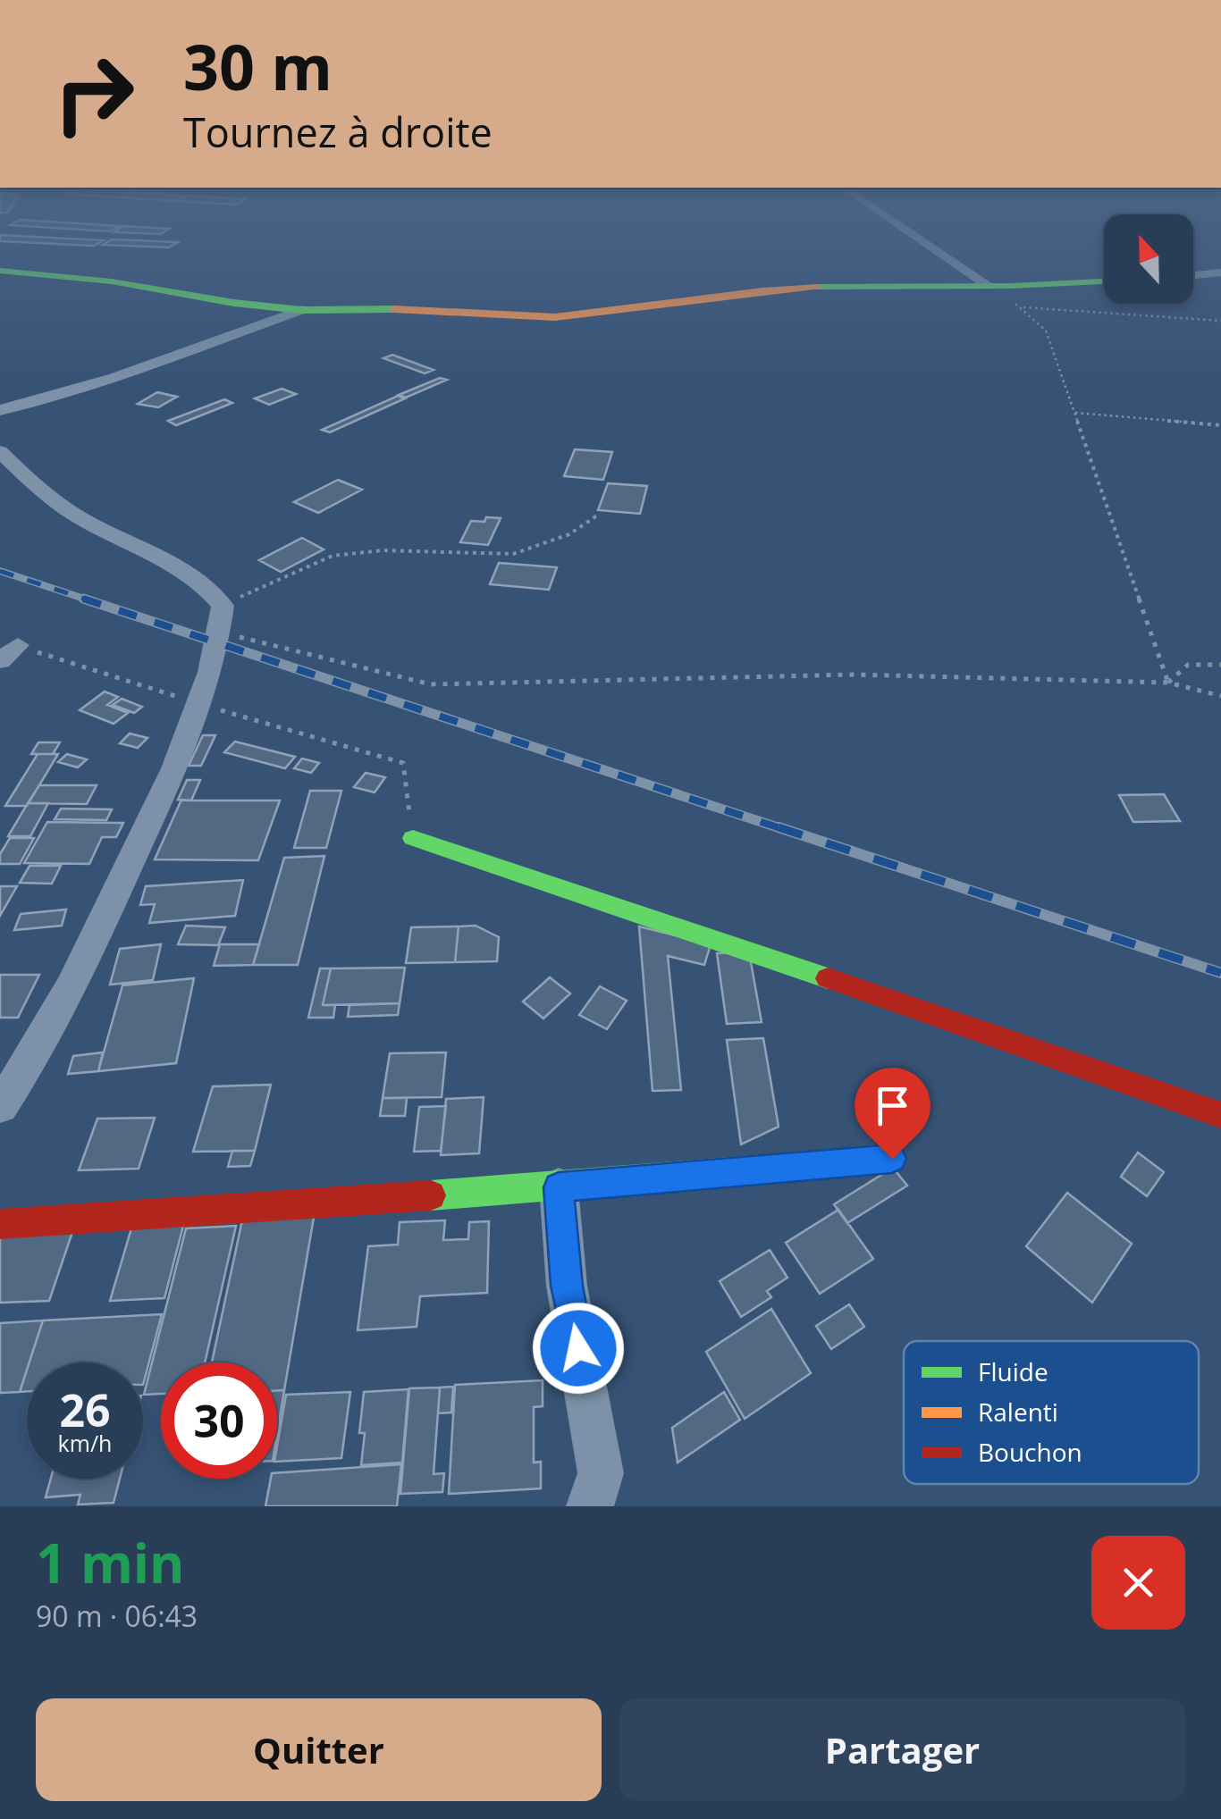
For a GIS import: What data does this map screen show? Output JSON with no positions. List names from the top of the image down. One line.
{"legend":["Fluide","Ralenti","Bouchon"],"north":"top","page":{"turn":["30 m","Tournez à droite"],"speed":"26 km/h","limit":"30","heading":["1 min","90 m · 06:43"],"buttons":["Quitter","Partager"]}}
